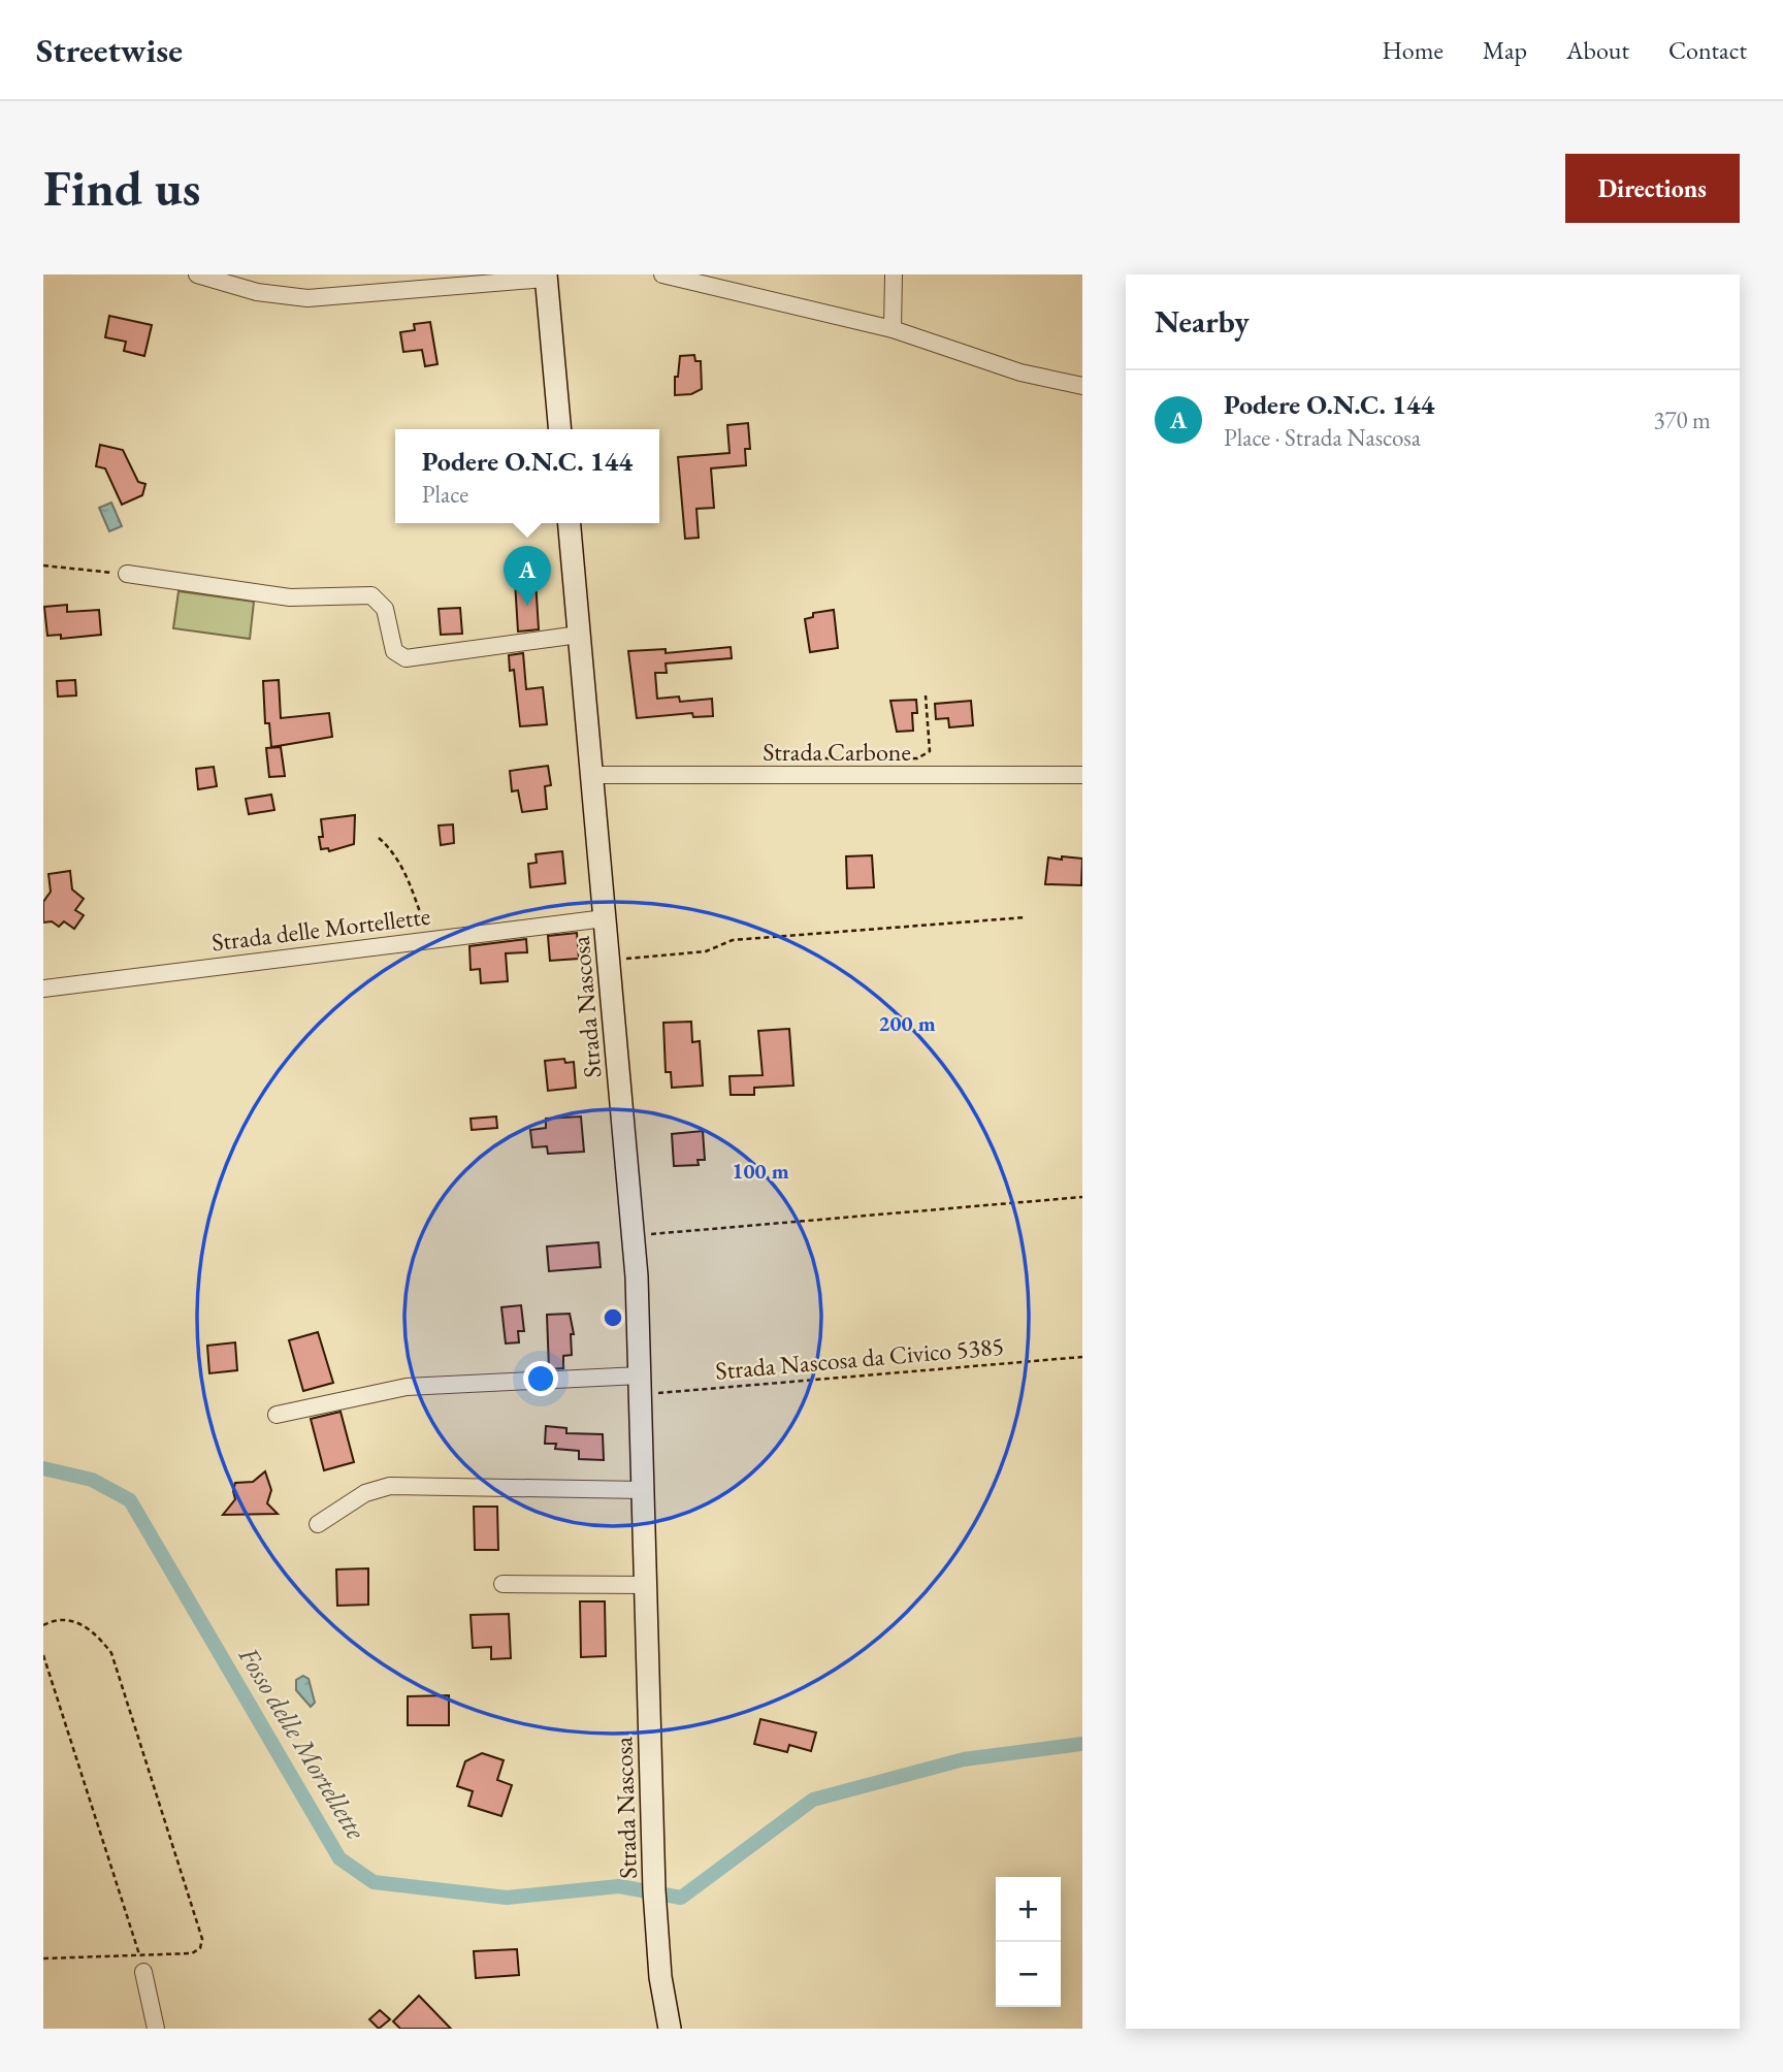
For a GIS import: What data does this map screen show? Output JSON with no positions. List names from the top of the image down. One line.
{"streets":{"street":["Strada Carbone","Strada delle Mortellette","Strada Nascosa"],"path":["Strada Nascosa da Civico 5385"]},"crossings":[["Strada Carbone","Strada Nascosa"],["Strada delle Mortellette","Strada Nascosa"],["Strada Nascosa","Strada Nascosa da Civico 5385"]],"water":["Fosso delle Mortellette"],"page":{"header":"Streetwise","nav":["Home","Map","About","Contact"],"buttons":"Directions","title":"Find us","heading":"Nearby","list":[{"mark":"A","name":"Podere O.N.C. 144","note":"Place · Strada Nascosa","value":"370 m"}],"popup":["Podere O.N.C. 144","Place"],"pins":"A","map_buttons":["+","−"]},"rings":["200 m","100 m"]}
